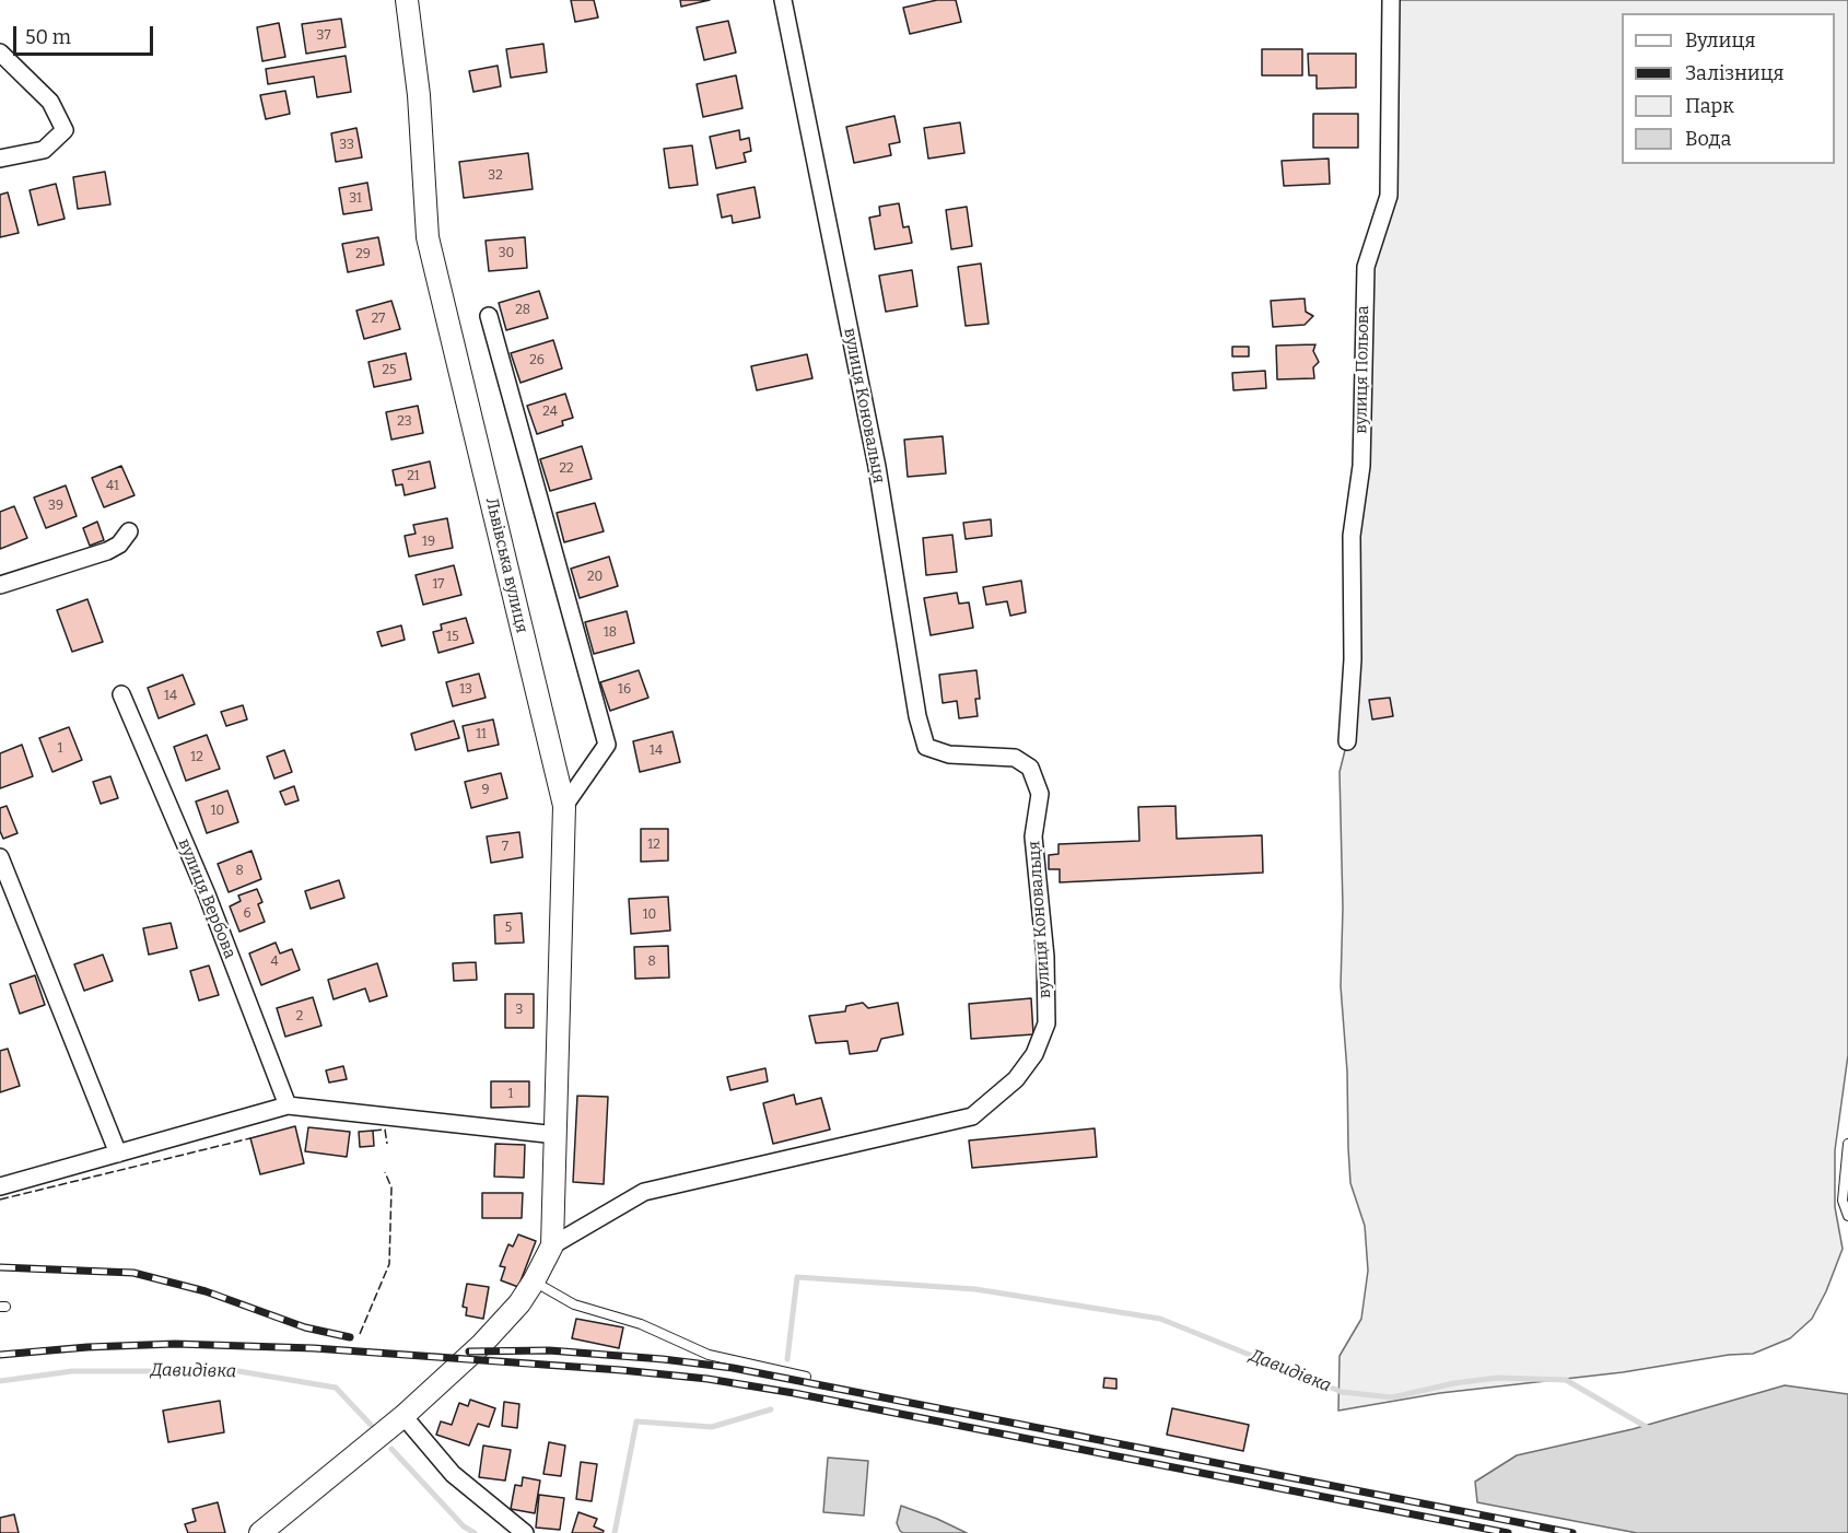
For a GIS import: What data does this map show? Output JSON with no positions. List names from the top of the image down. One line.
{"streets":{"street":["вулиця Польова","вулиця Коновальця","Львівська вулиця","вулиця Вербова"]},"crossings":[["вулиця Коновальця","Львівська вулиця"]],"water":["Давидівка"],"house_numbers":["37","33","32","31","30","29","28","27","26","25","24","23","22","21","41","39","19","20","17","18","15","13","16","14","11","1","14","12","9","10","12","7","8","6","10","5","4","8","3","2","1"],"legend":["Вулиця","Залізниця","Парк","Вода"],"scale_bar":"50 m"}
